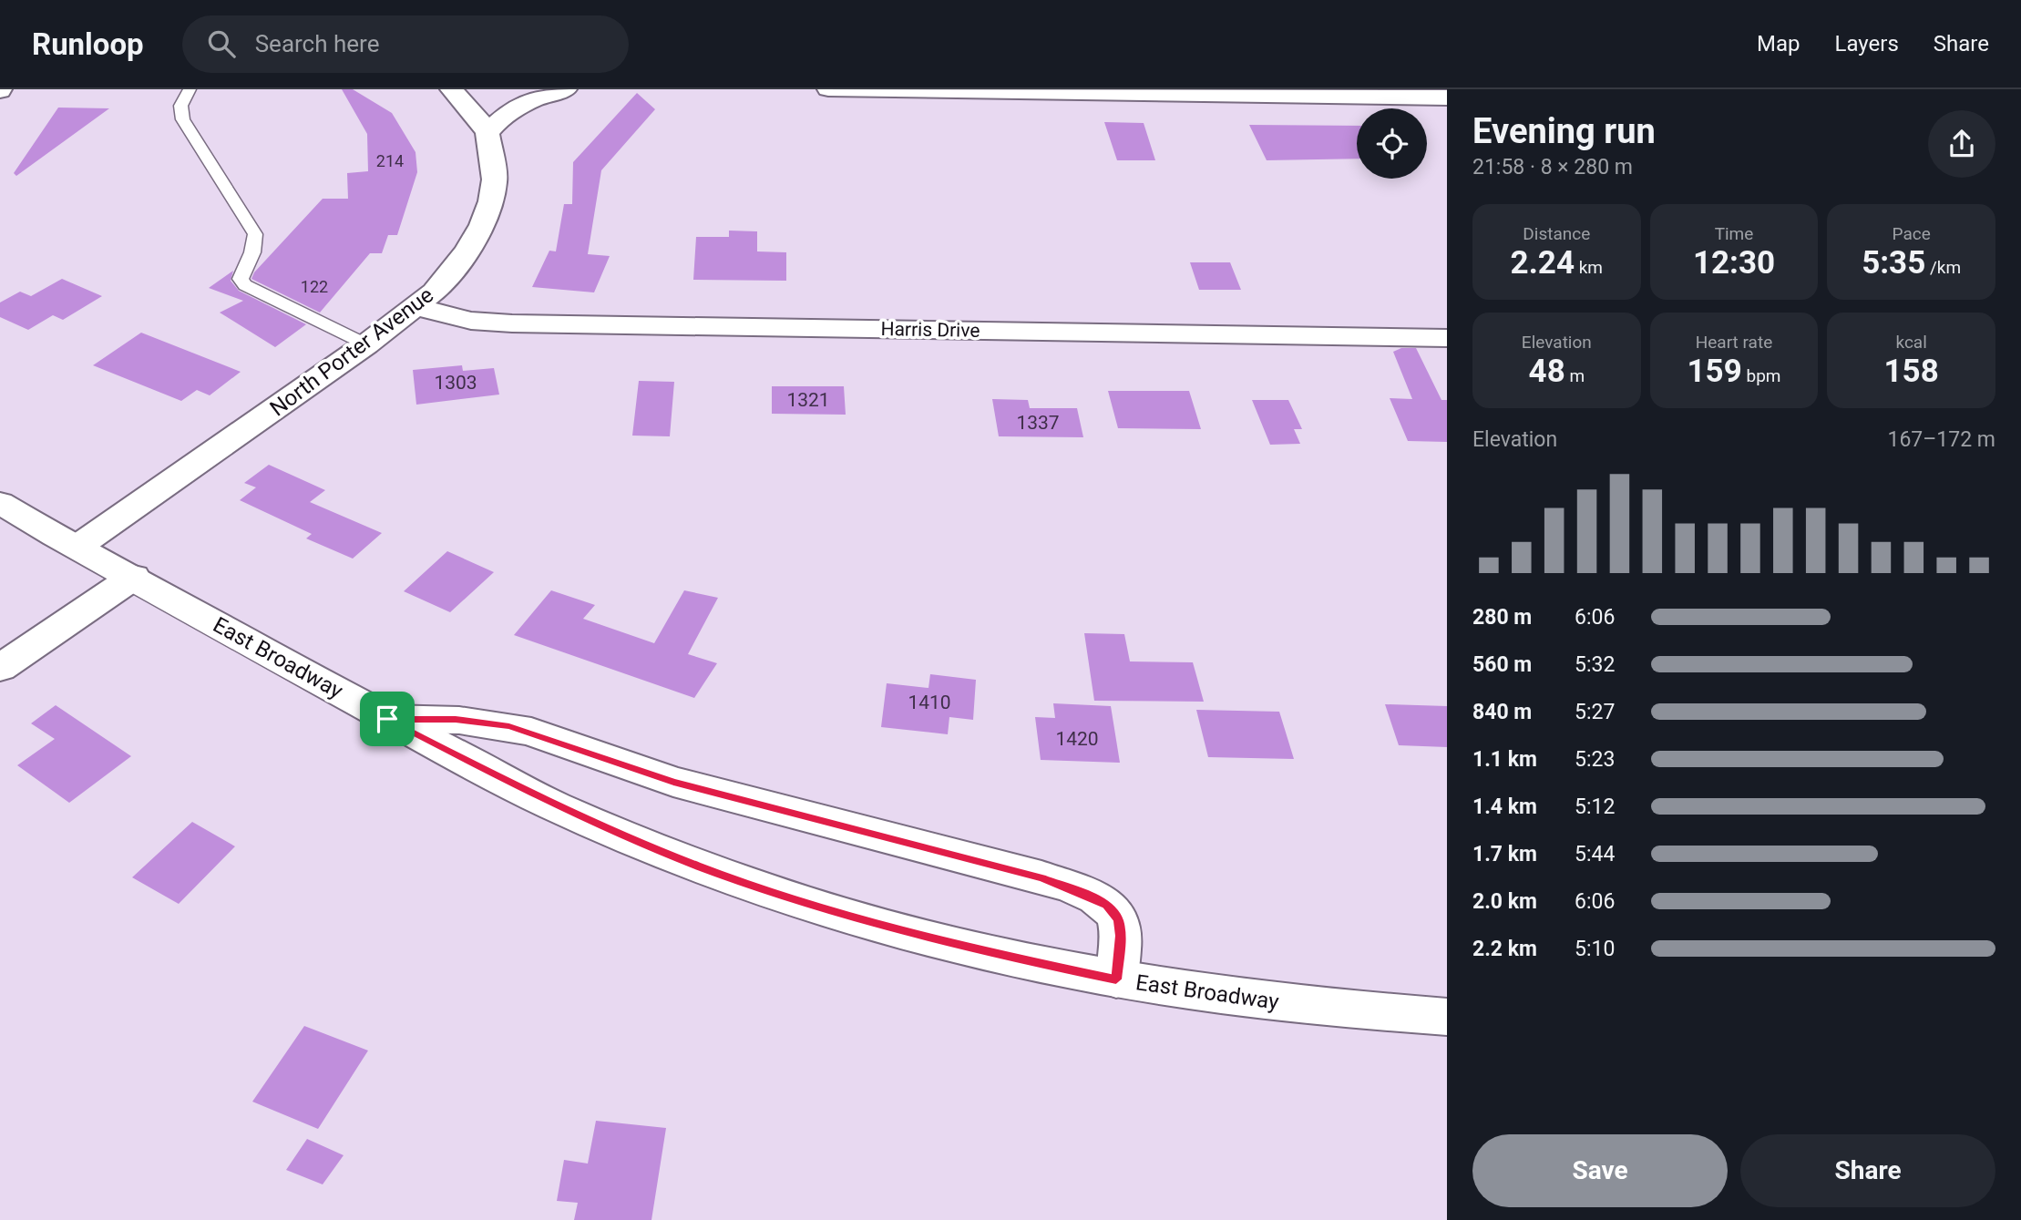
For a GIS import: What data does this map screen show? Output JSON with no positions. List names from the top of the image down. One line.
{"streets":{"street":["Harris Drive","North Porter Avenue","East Broadway"]},"crossings":[["Harris Drive","North Porter Avenue"],["North Porter Avenue","East Broadway"]],"house_numbers":["214","122","1303","1321","1337","1410","1420"],"page":{"header":"Runloop","search":"Search here","nav":["Map","Layers","Share"],"heading":["Evening run","21:58 · 8 × 280 m"],"stats":[["Distance","2.24 km"],["Time","12:30"],["Pace","5:35 /km"],["Elevation","48 m"],["Heart rate","159 bpm"],["kcal","158"]],"chart":["Elevation","167–172 m"],"list":[{"name":"280 m","note":"6:06"},{"name":"560 m","note":"5:32"},{"name":"840 m","note":"5:27"},{"name":"1.1 km","note":"5:23"},{"name":"1.4 km","note":"5:12"},{"name":"1.7 km","note":"5:44"},{"name":"2.0 km","note":"6:06"},{"name":"2.2 km","note":"5:10"}],"buttons":["Save","Share"]}}
